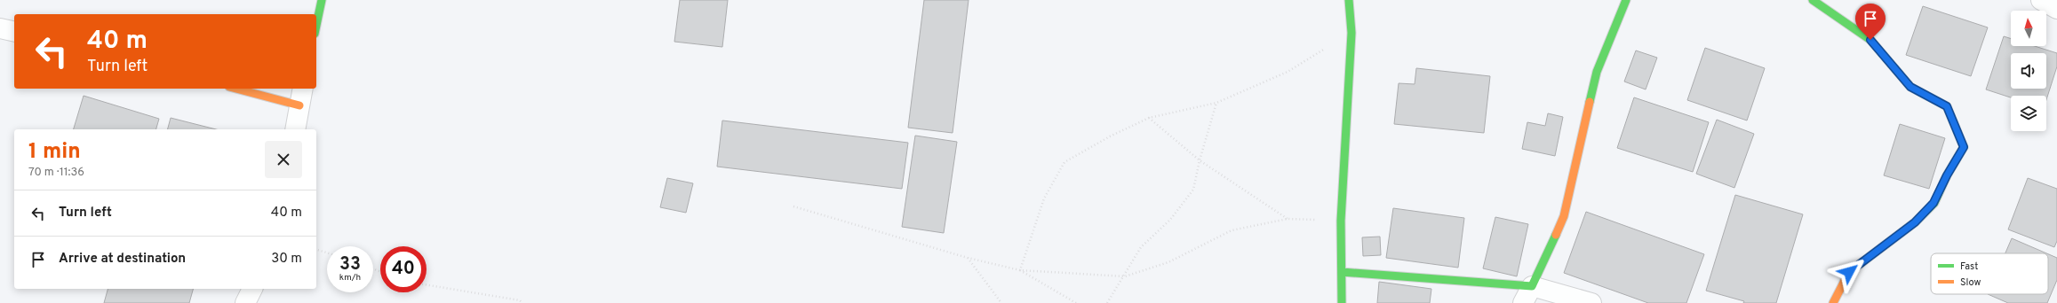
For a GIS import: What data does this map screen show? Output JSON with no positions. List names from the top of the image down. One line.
{"legend":["Fast","Slow"],"north":"top","page":{"turn":["40 m","Turn left"],"heading":["1 min","70 m · 11:36"],"list":[{"name":"Turn left","value":"40 m"},{"name":"Arrive at destination","value":"30 m"}],"speed":"33 km/h","limit":"40"}}
